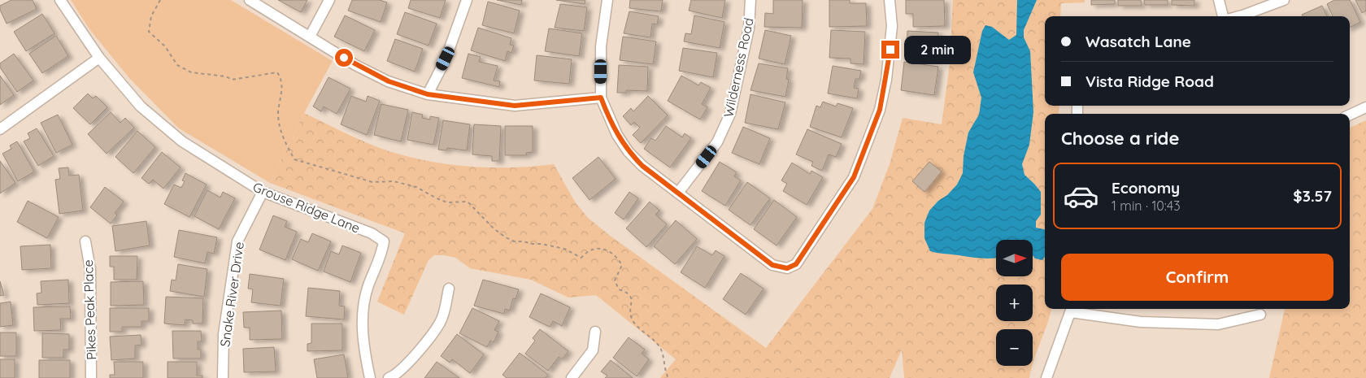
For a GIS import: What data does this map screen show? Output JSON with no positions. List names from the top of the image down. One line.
{"streets":{"street":["Wilderness Road","Grouse Ridge Lane","Snake River Drive","Pikes Peak Place"]},"crossings":[["Grouse Ridge Lane","Snake River Drive"]],"north":"right","page":{"banner":["Wasatch Lane","Vista Ridge Road"],"bubble":"2 min","heading":"Choose a ride","list":[{"name":"Economy","note":"1 min · 10:43","value":"$3.57"}],"map_buttons":["+","−"],"buttons":"Confirm"}}
